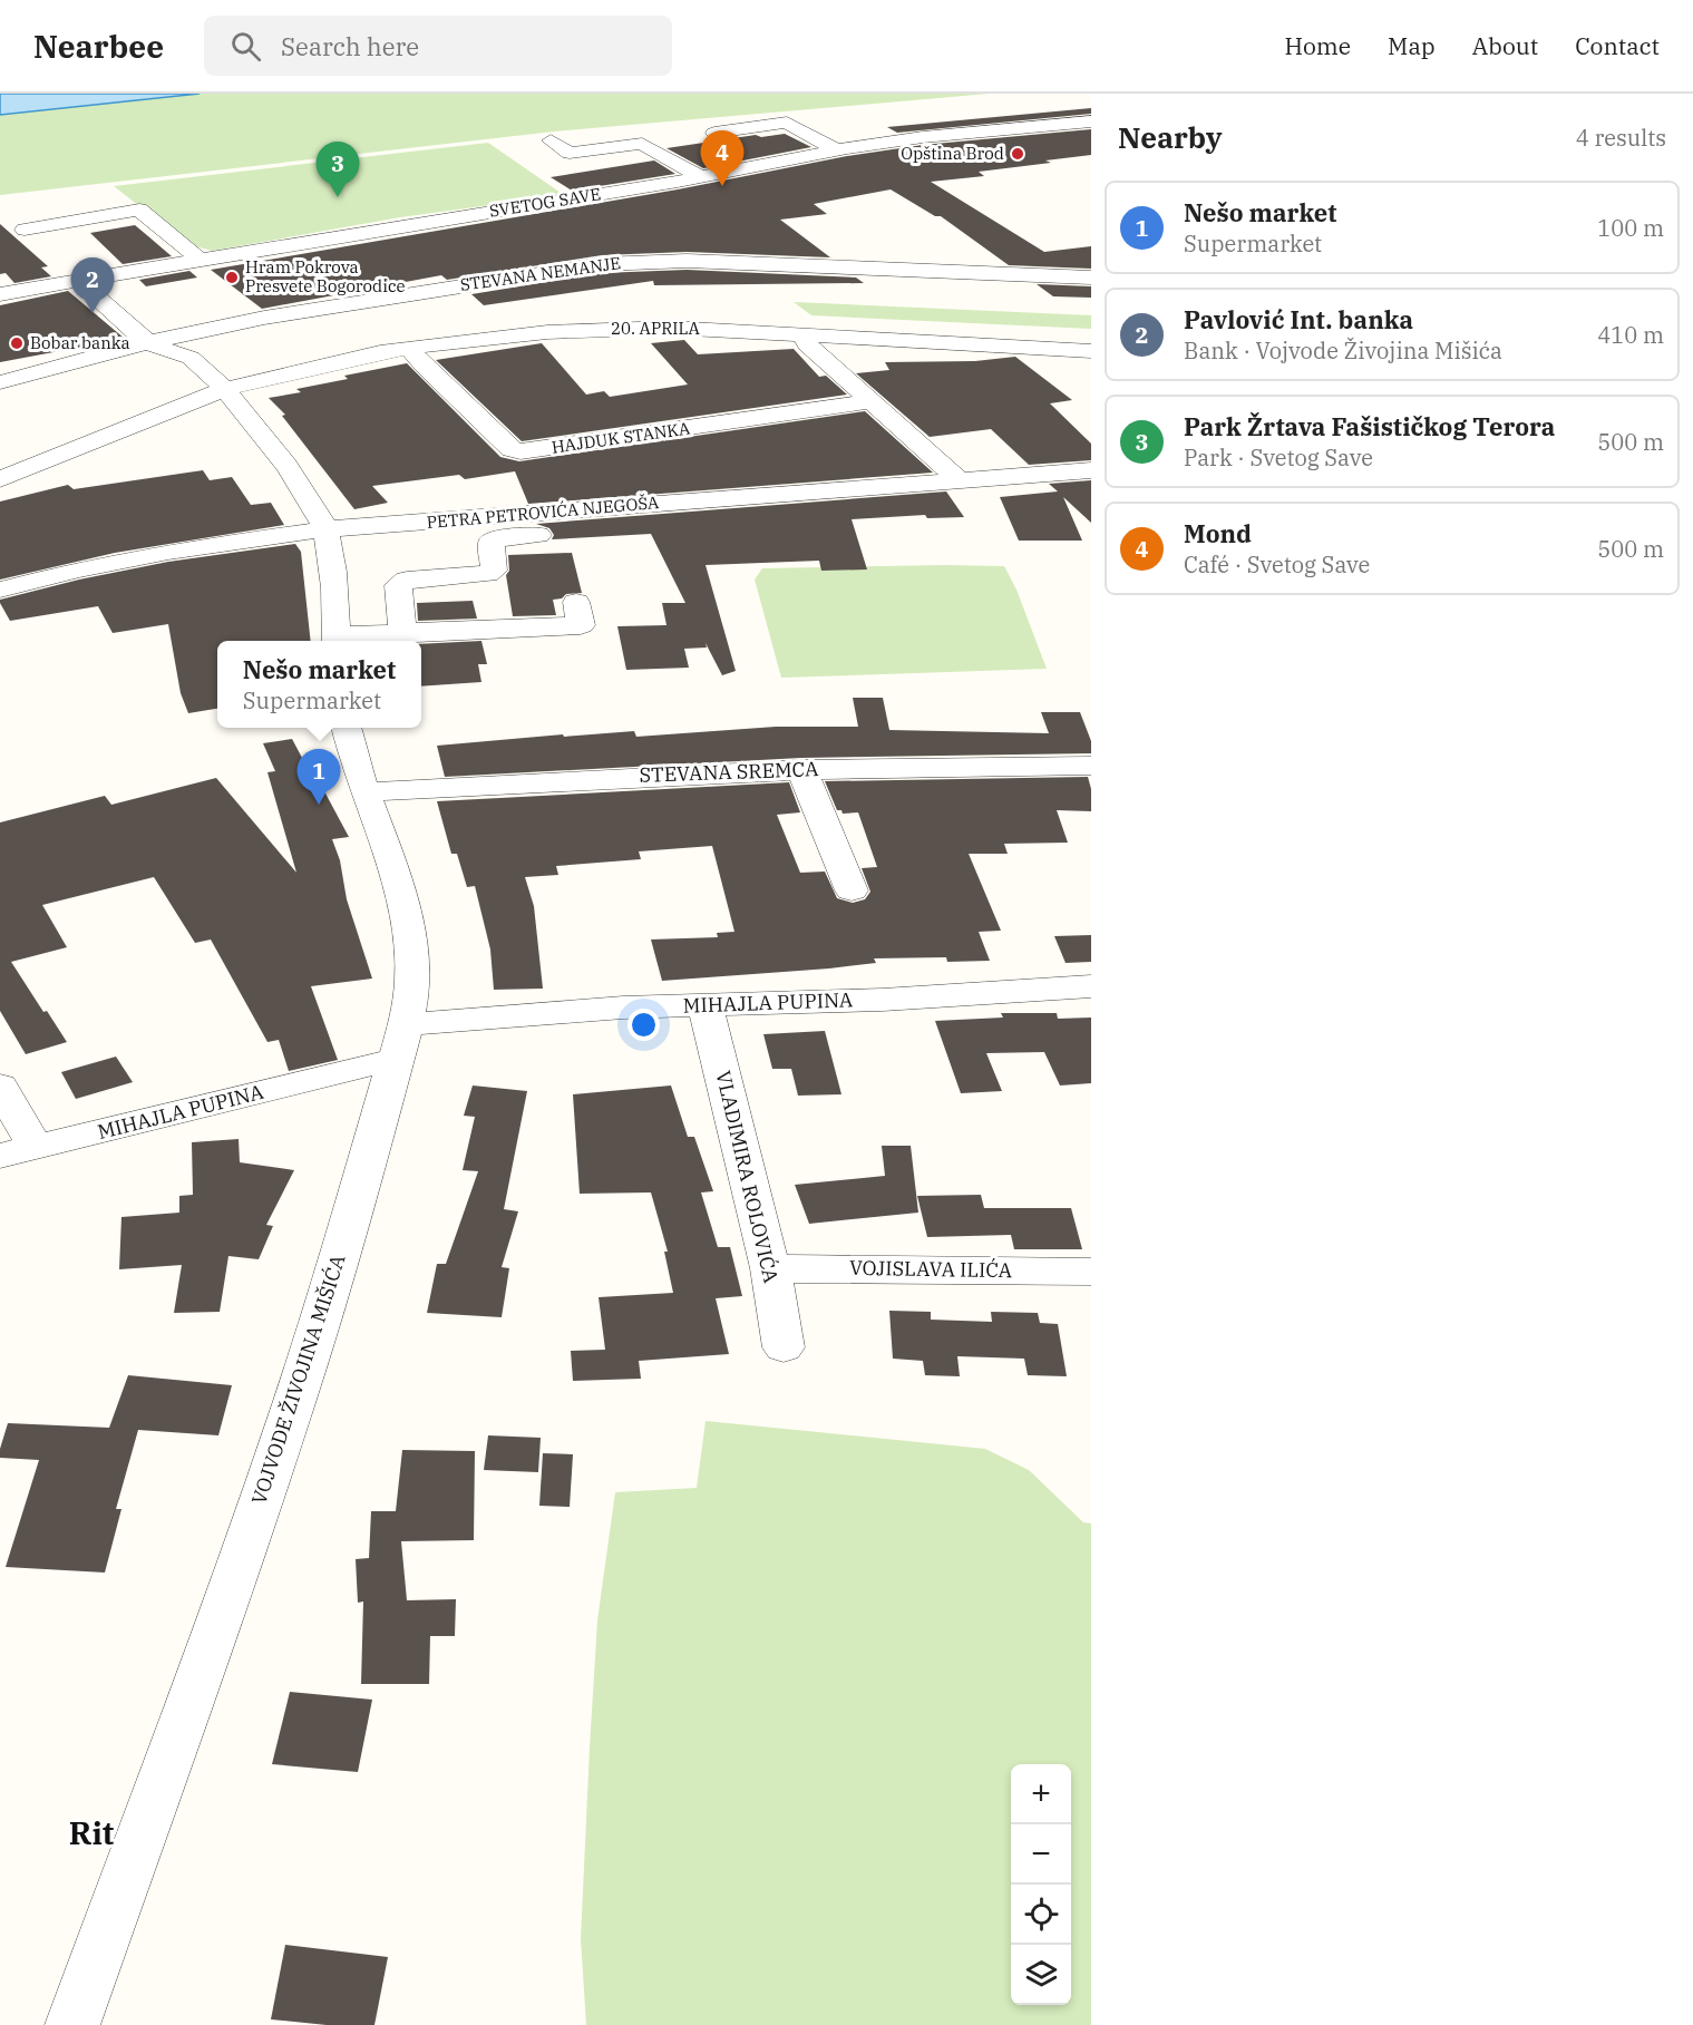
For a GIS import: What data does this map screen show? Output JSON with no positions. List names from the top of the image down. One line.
{"streets":{"street":["SVETOG SAVE","STEVANA NEMANJE","20. APRILA","HAJDUK STANKA","PETRA PETROVIĆA NJEGOŠA","STEVANA SREMCA","MIHAJLA PUPINA","VLADIMIRA ROLOVIĆA","VOJISLAVA ILIĆA","VOJVODE ŽIVOJINA MIŠIĆA"]},"crossings":[["20. APRILA","HAJDUK STANKA"],["STEVANA SREMCA","VOJVODE ŽIVOJINA MIŠIĆA"],["MIHAJLA PUPINA","VLADIMIRA ROLOVIĆA"],["MIHAJLA PUPINA","VOJVODE ŽIVOJINA MIŠIĆA"],["VLADIMIRA ROLOVIĆA","VOJISLAVA ILIĆA"]],"districts":["Rit"],"places":["Opština Brod","Hram Pokrova Presvete Bogorodice","Bobar banka"],"page":{"header":"Nearbee","search":"Search here","nav":["Home","Map","About","Contact"],"heading":["Nearby","4 results"],"pins":["4","3","2","1"],"list":[{"mark":"1","name":"Nešo market","note":"Supermarket","value":"100 m"},{"mark":"2","name":"Pavlović Int. banka","note":"Bank · Vojvode Živojina Mišića","value":"410 m"},{"mark":"3","name":"Park Žrtava Fašističkog Terora","note":"Park · Svetog Save","value":"500 m"},{"mark":"4","name":"Mond","note":"Café · Svetog Save","value":"500 m"}],"popup":["Nešo market","Supermarket"],"map_buttons":["+","−"]}}
